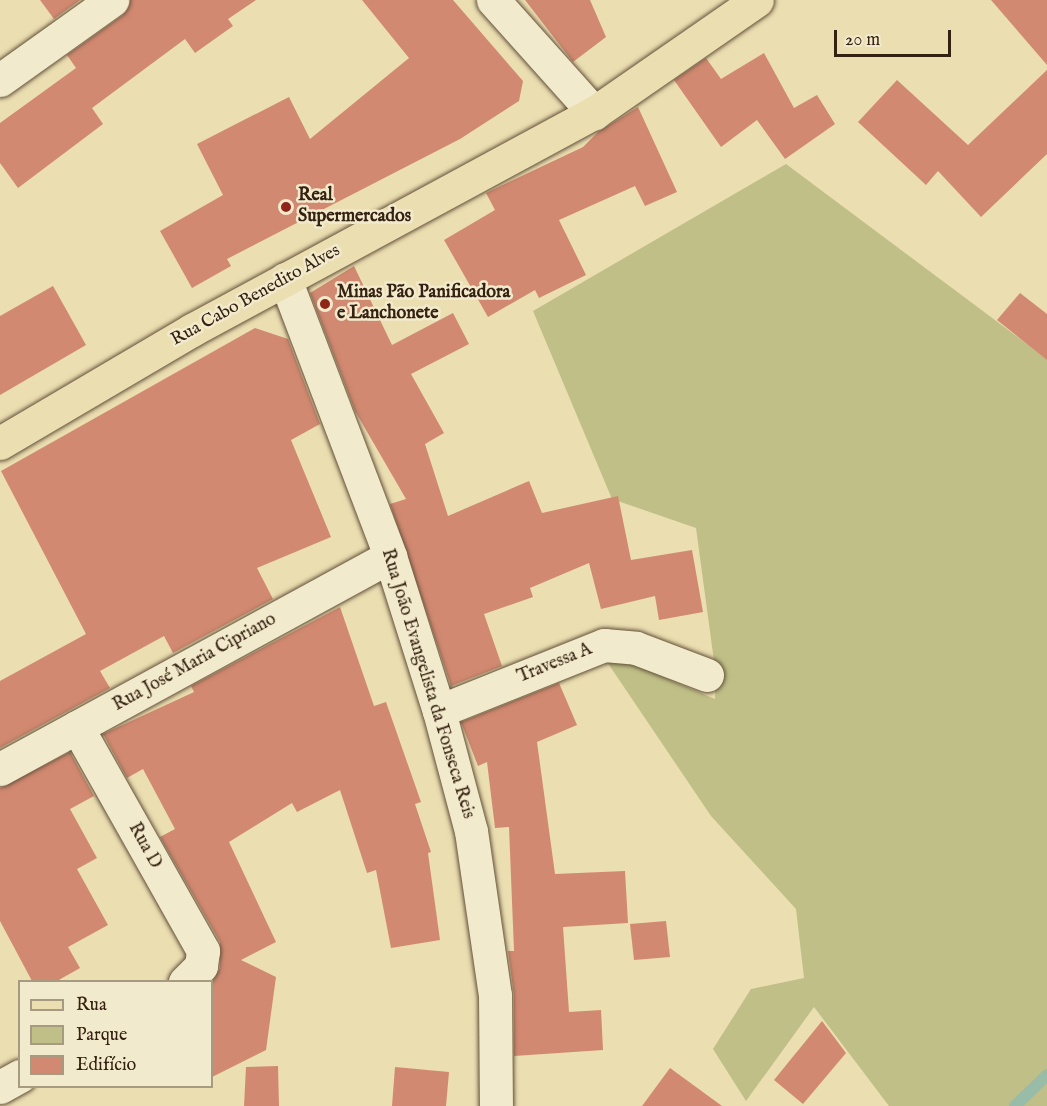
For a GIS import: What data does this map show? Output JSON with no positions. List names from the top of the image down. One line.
{"streets":{"main road":["Rua Cabo Benedito Alves"],"street":["Rua José Maria Cipriano","Travessa A","Rua João Evangelista da Fonseca Reis","Rua D"]},"crossings":[["Rua Cabo Benedito Alves","Rua João Evangelista da Fonseca Reis"],["Rua José Maria Cipriano","Rua João Evangelista da Fonseca Reis"],["Rua José Maria Cipriano","Rua D"],["Travessa A","Rua João Evangelista da Fonseca Reis"]],"places":["Real Supermercados","Minas Pão Panificadora e Lanchonete"],"legend":["Rua","Parque","Edifício"],"scale_bar":"20 m"}
